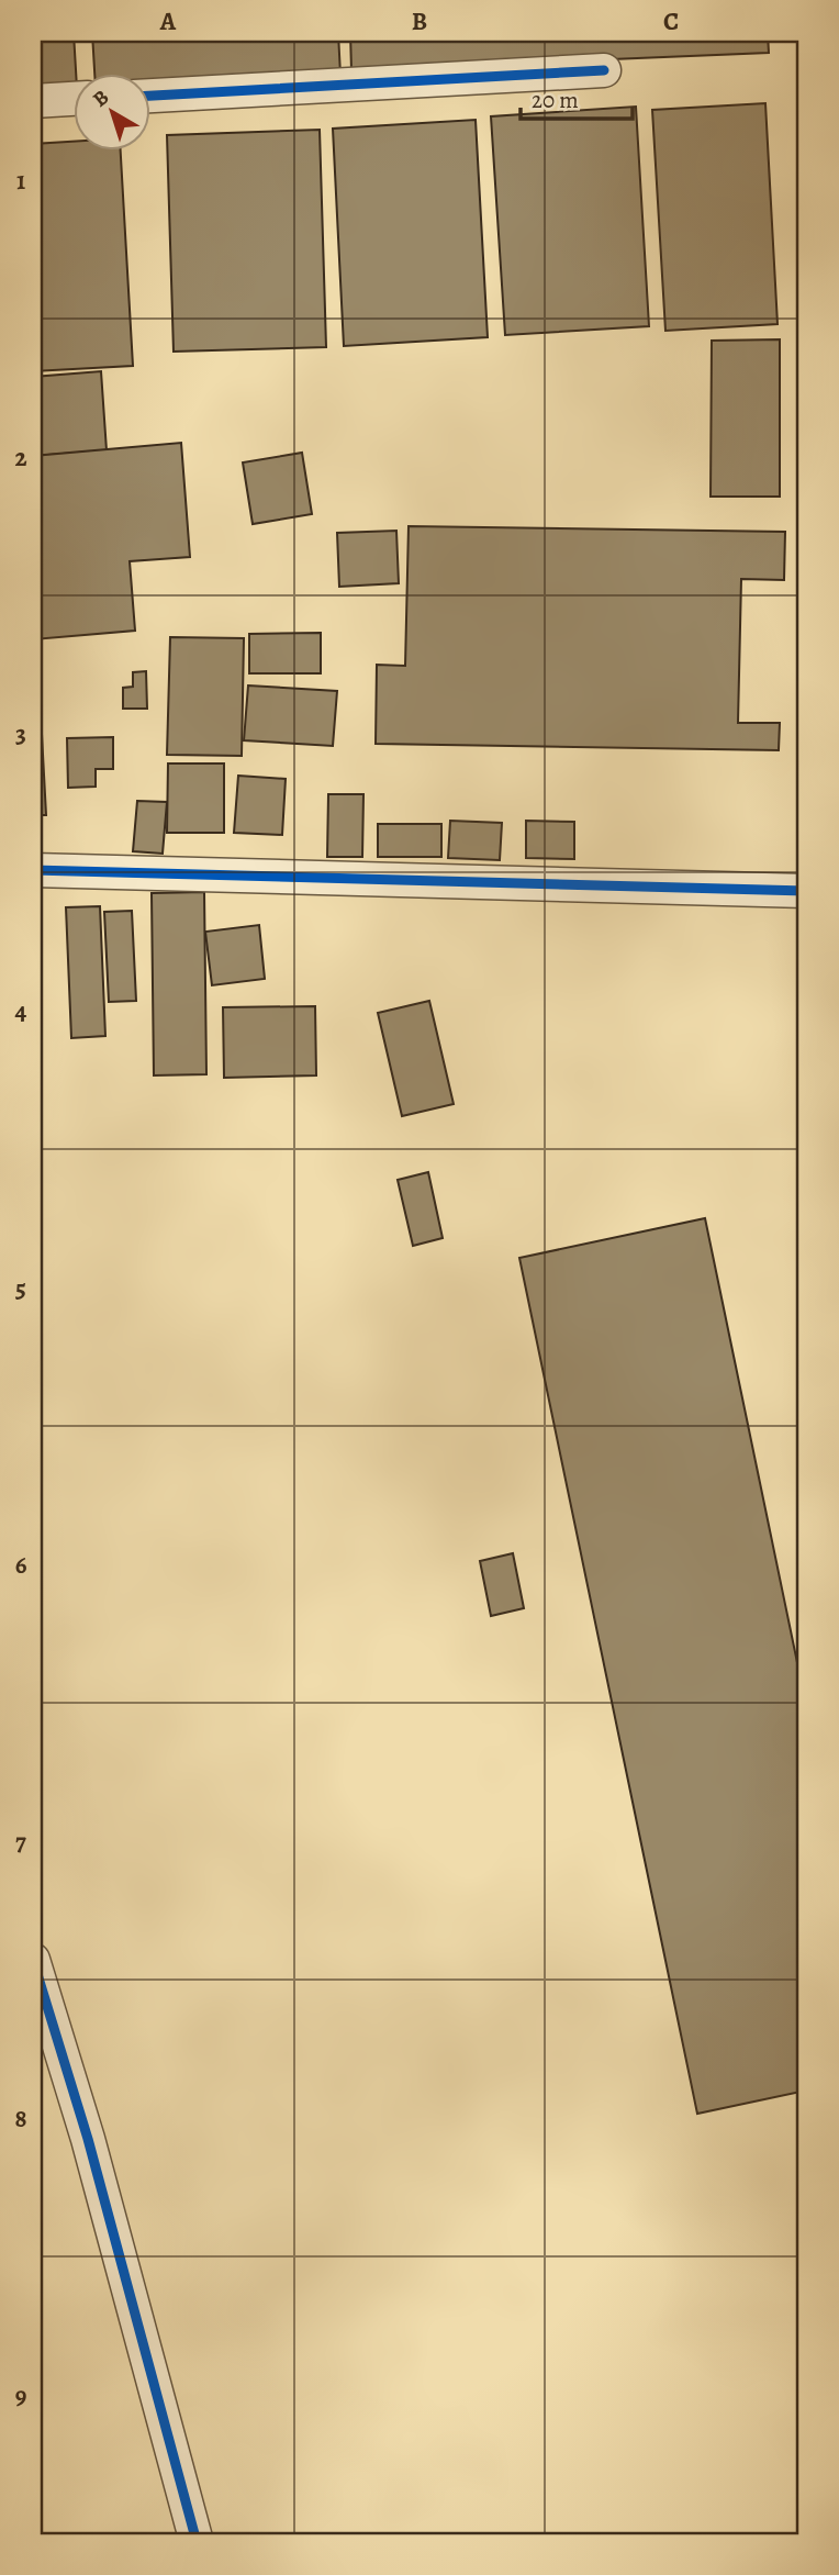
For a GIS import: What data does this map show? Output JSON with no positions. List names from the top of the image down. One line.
{"scale_bar":"20 m","north":"top left","grid":{"columns":["A","B","C"],"rows":["1","2","3","4","5","6","7","8","9"]}}
